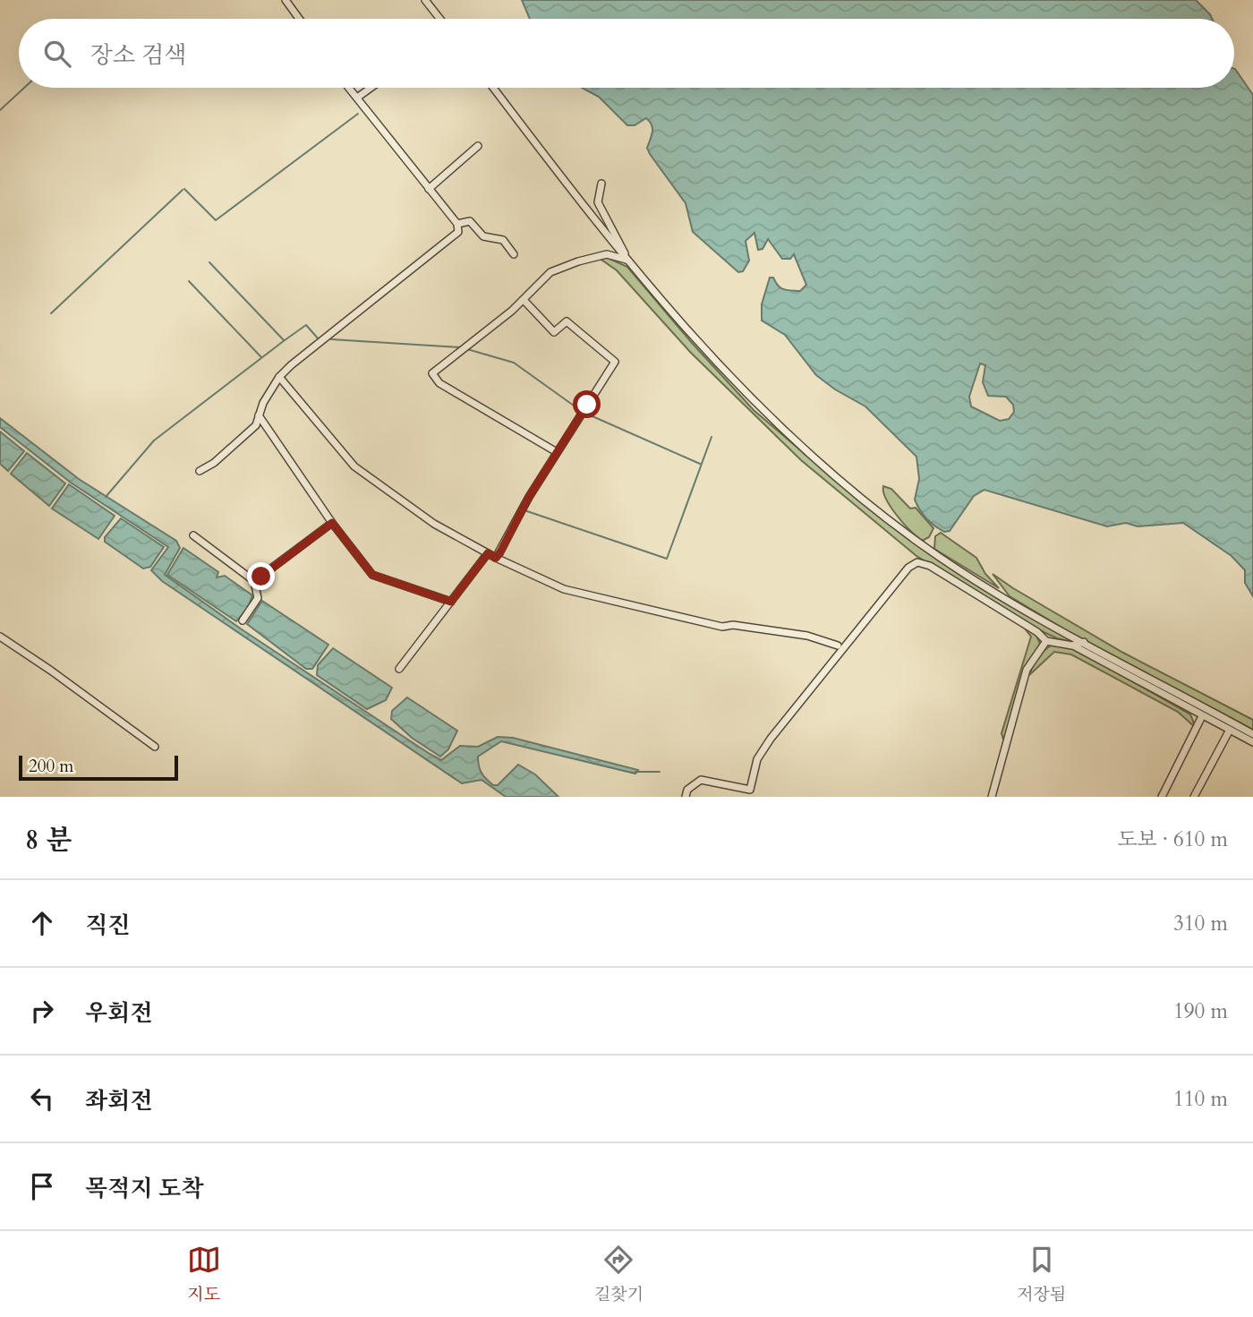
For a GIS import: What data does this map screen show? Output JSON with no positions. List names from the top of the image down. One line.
{"scale_bar":"200 m","page":{"search":"장소 검색","scale":"200 m","heading":["8 분","도보 · 610 m"],"list":[["직진","310 m"],["우회전","190 m"],["좌회전","110 m"],"목적지 도착"],"nav":["지도","길찾기","저장됨"]}}
